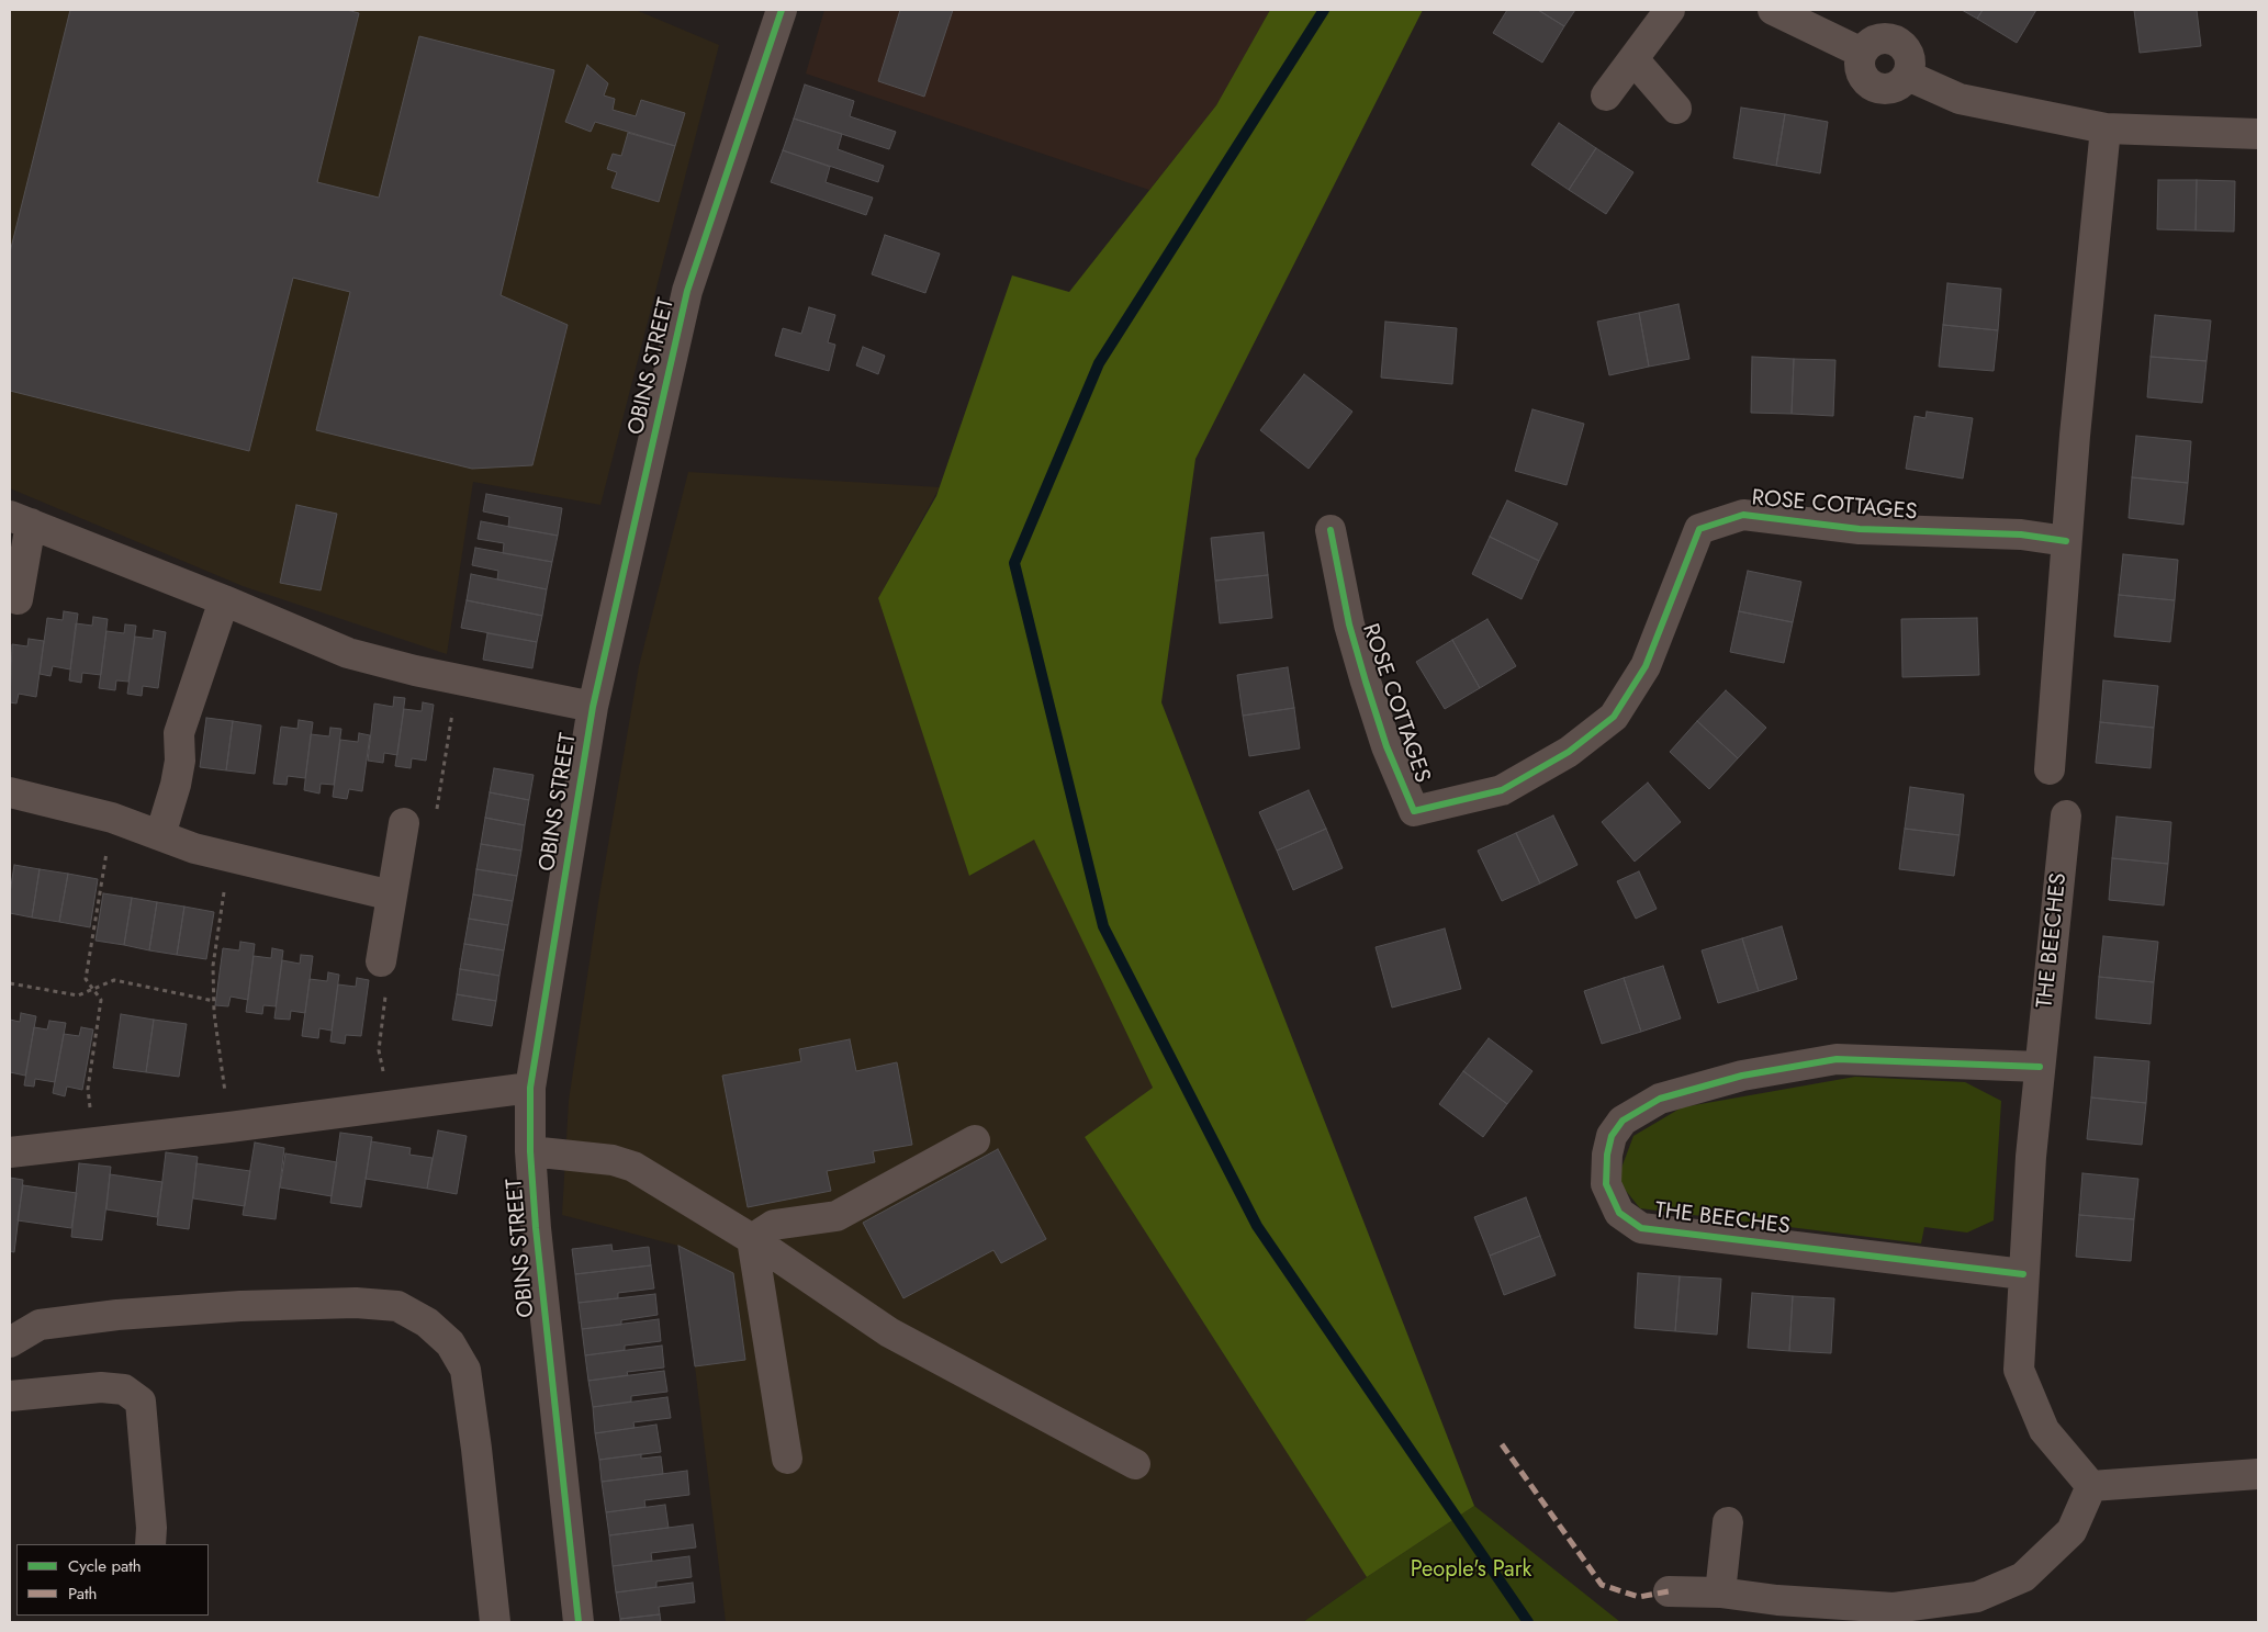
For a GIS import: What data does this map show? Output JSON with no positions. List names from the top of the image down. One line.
{"streets":{"street":["OBINS STREET","ROSE COTTAGES","THE BEECHES"]},"parks":["People's Park"],"legend":["Cycle path","Path"]}
